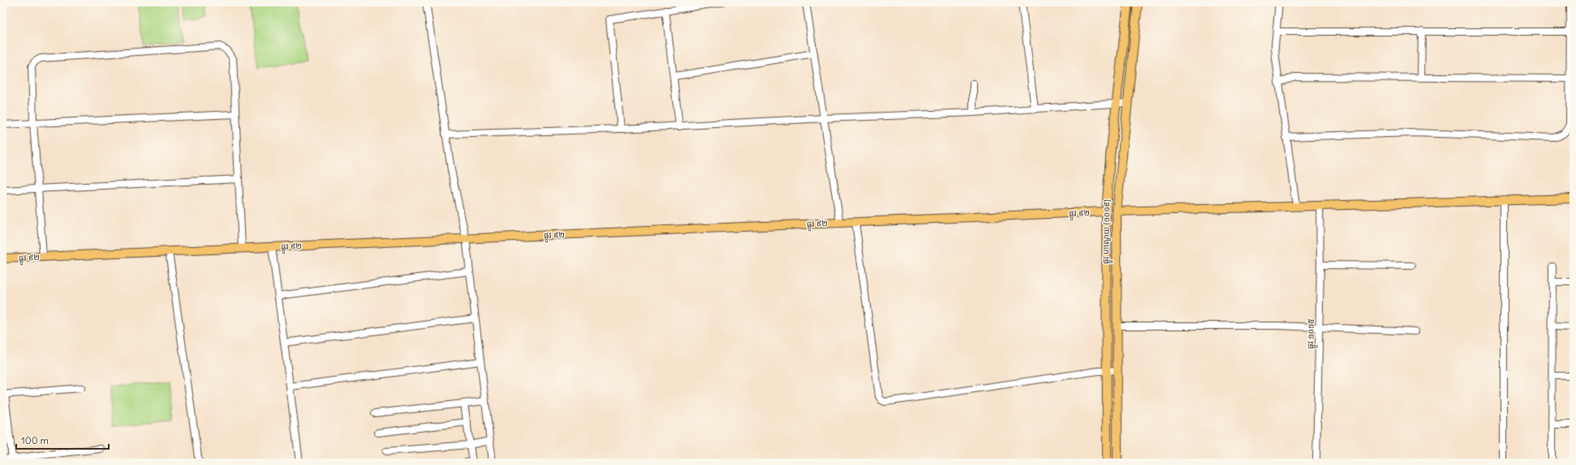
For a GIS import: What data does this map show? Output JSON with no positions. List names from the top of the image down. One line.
{"streets":{"main road":["ផ្លូវ ៩២","ផ្លូវ ហាណូយ (១០១៩)"],"street":["ផ្លូវ ១០១៥"]},"crossings":[["ផ្លូវ ៩២","ផ្លូវ ហាណូយ (១០១៩)"]],"scale_bar":"100 m"}
